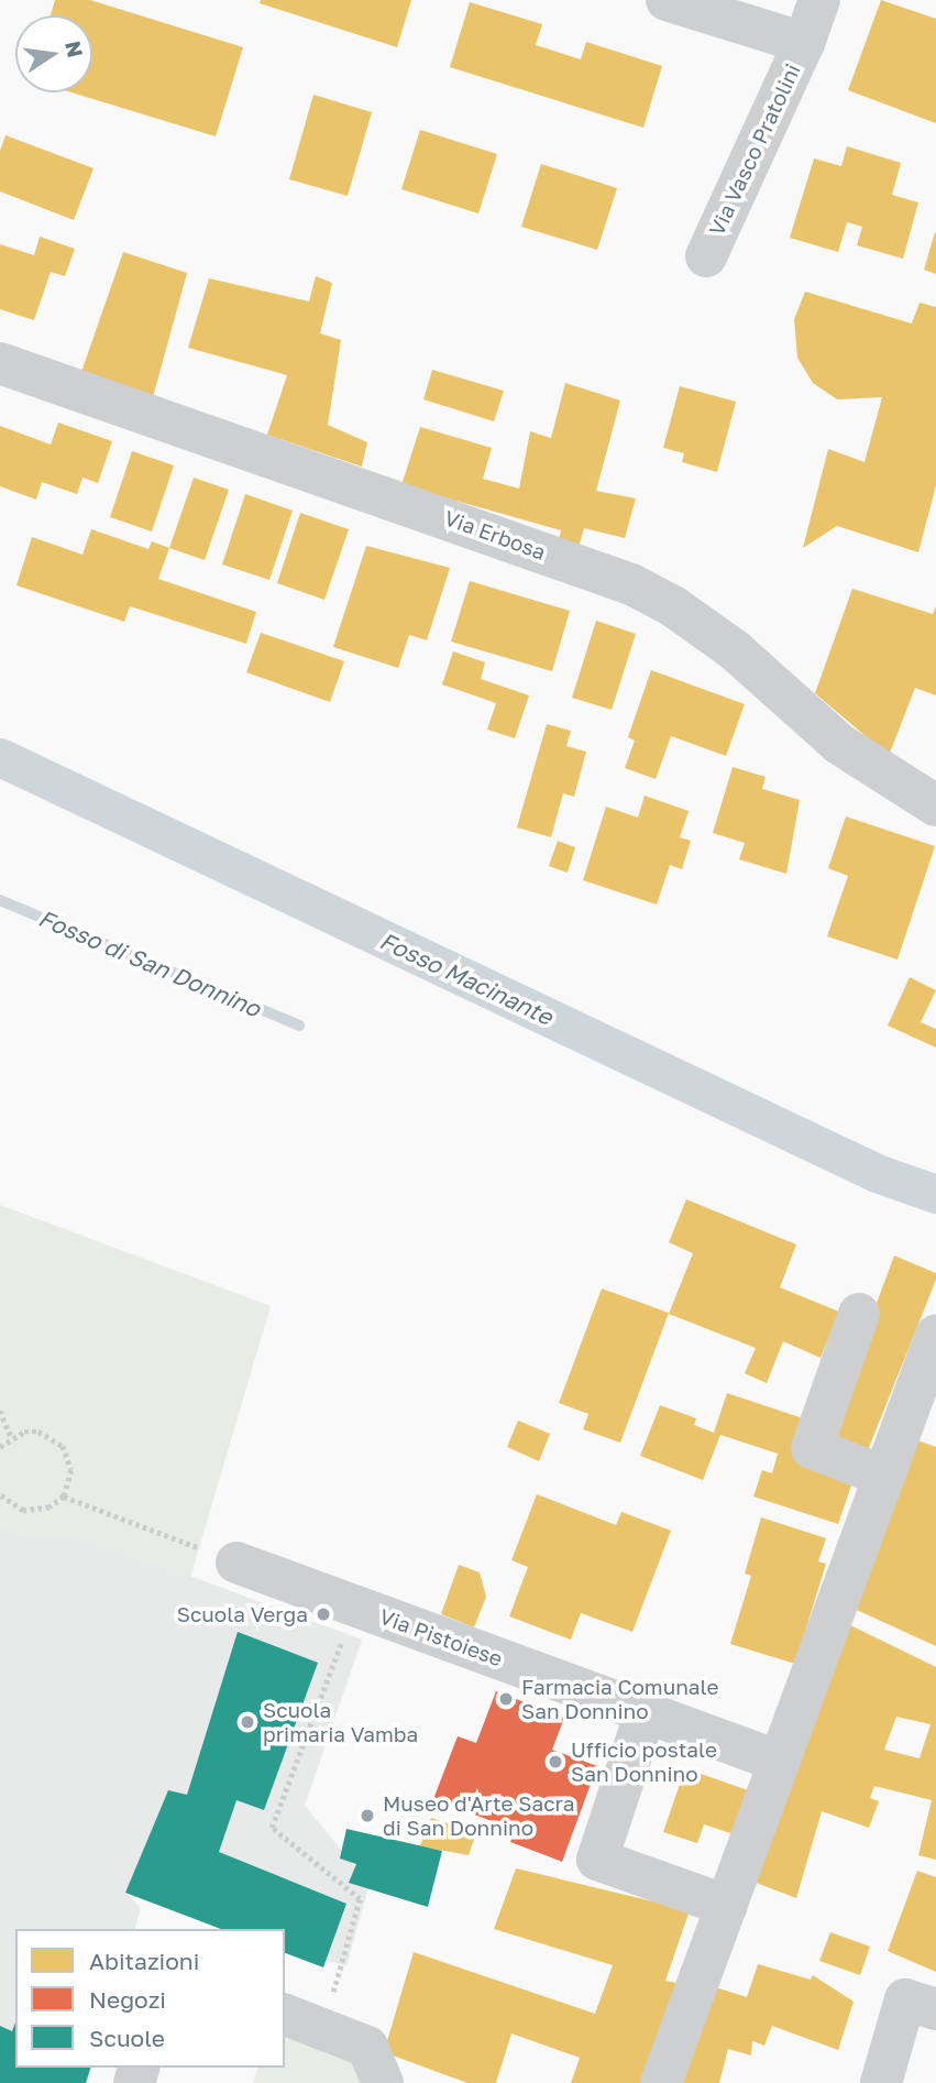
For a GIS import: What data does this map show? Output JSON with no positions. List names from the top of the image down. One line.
{"streets":{"street":["Via Vasco Pratolini","Via Erbosa","Via Pistoiese"]},"water":["Fosso di San Donnino","Fosso Macinante"],"places":["Scuola Verga","Farmacia Comunale San Donnino","Scuola primaria Vamba","Ufficio postale San Donnino","Museo d'Arte Sacra di San Donnino"],"legend":["Abitazioni","Negozi","Scuole"],"north":"right"}
